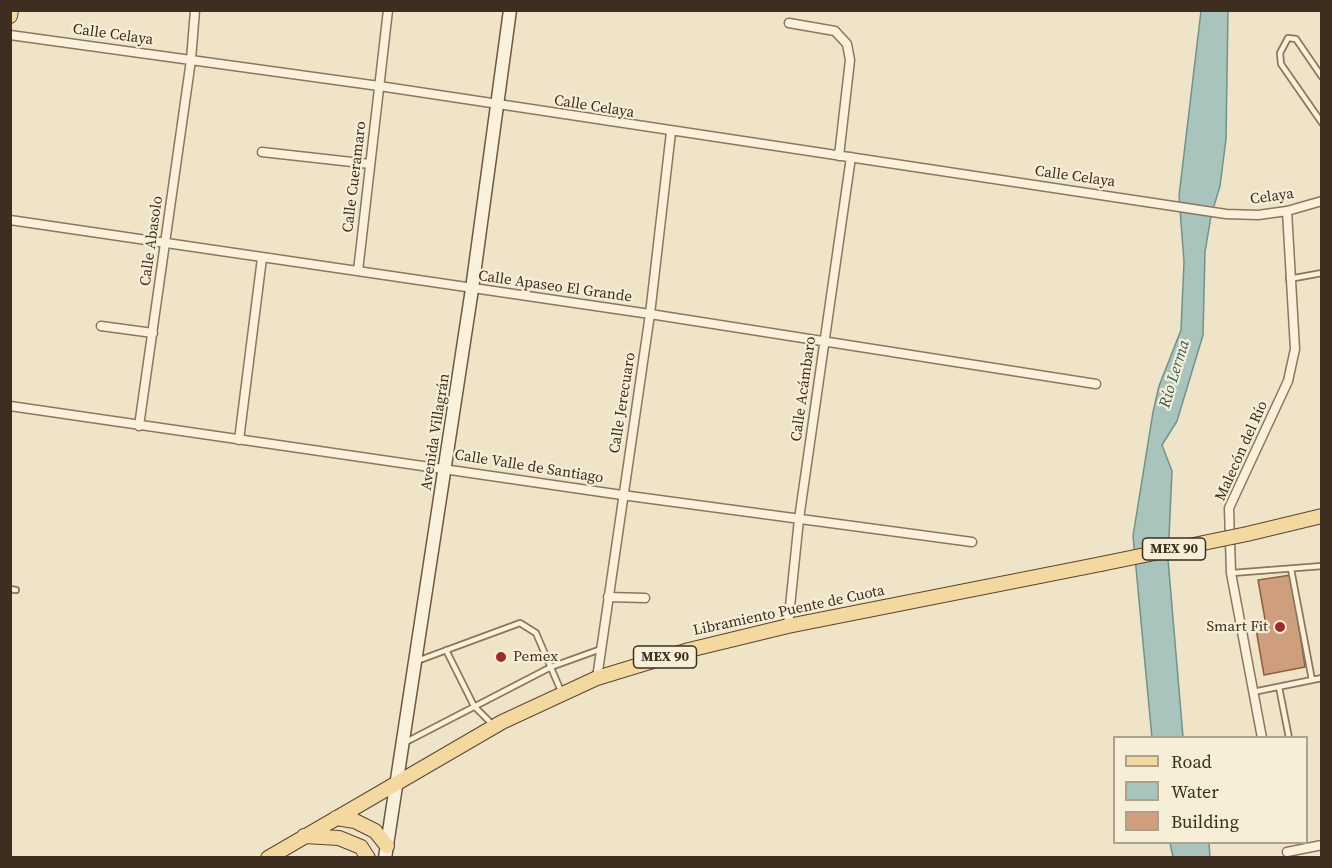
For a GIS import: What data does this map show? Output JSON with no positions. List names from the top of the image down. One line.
{"streets":{"main road":["MEX 90","Libramiento Puente de Cuota"],"street":["Calle Celaya","Calle Cueramaro","Celaya","Calle Abasolo","Calle Apaseo El Grande","Calle Acámbaro","Calle Jerecuaro","Avenida Villagrán","Malecón del Río","Calle Valle de Santiago"]},"crossings":[["Calle Celaya","Calle Cueramaro"],["Calle Celaya","Celaya"],["Calle Celaya","Calle Abasolo"],["Calle Celaya","Calle Acámbaro"],["Calle Celaya","Calle Jerecuaro"],["Calle Celaya","Avenida Villagrán"],["Calle Cueramaro","Calle Apaseo El Grande"],["Celaya","Malecón del Río"],["Calle Abasolo","Calle Apaseo El Grande"],["Calle Abasolo","Calle Valle de Santiago"],["Calle Apaseo El Grande","Calle Acámbaro"],["Calle Apaseo El Grande","Calle Jerecuaro"],["Calle Apaseo El Grande","Avenida Villagrán"],["Calle Acámbaro","Calle Valle de Santiago"],["Calle Acámbaro","Libramiento Puente de Cuota"],["Calle Jerecuaro","Calle Valle de Santiago"],["Calle Jerecuaro","Libramiento Puente de Cuota"],["Avenida Villagrán","Calle Valle de Santiago"],["Avenida Villagrán","Libramiento Puente de Cuota"]],"water":["Río Lerma"],"places":["Smart Fit","Pemex"],"legend":["Road","Water","Building"]}
